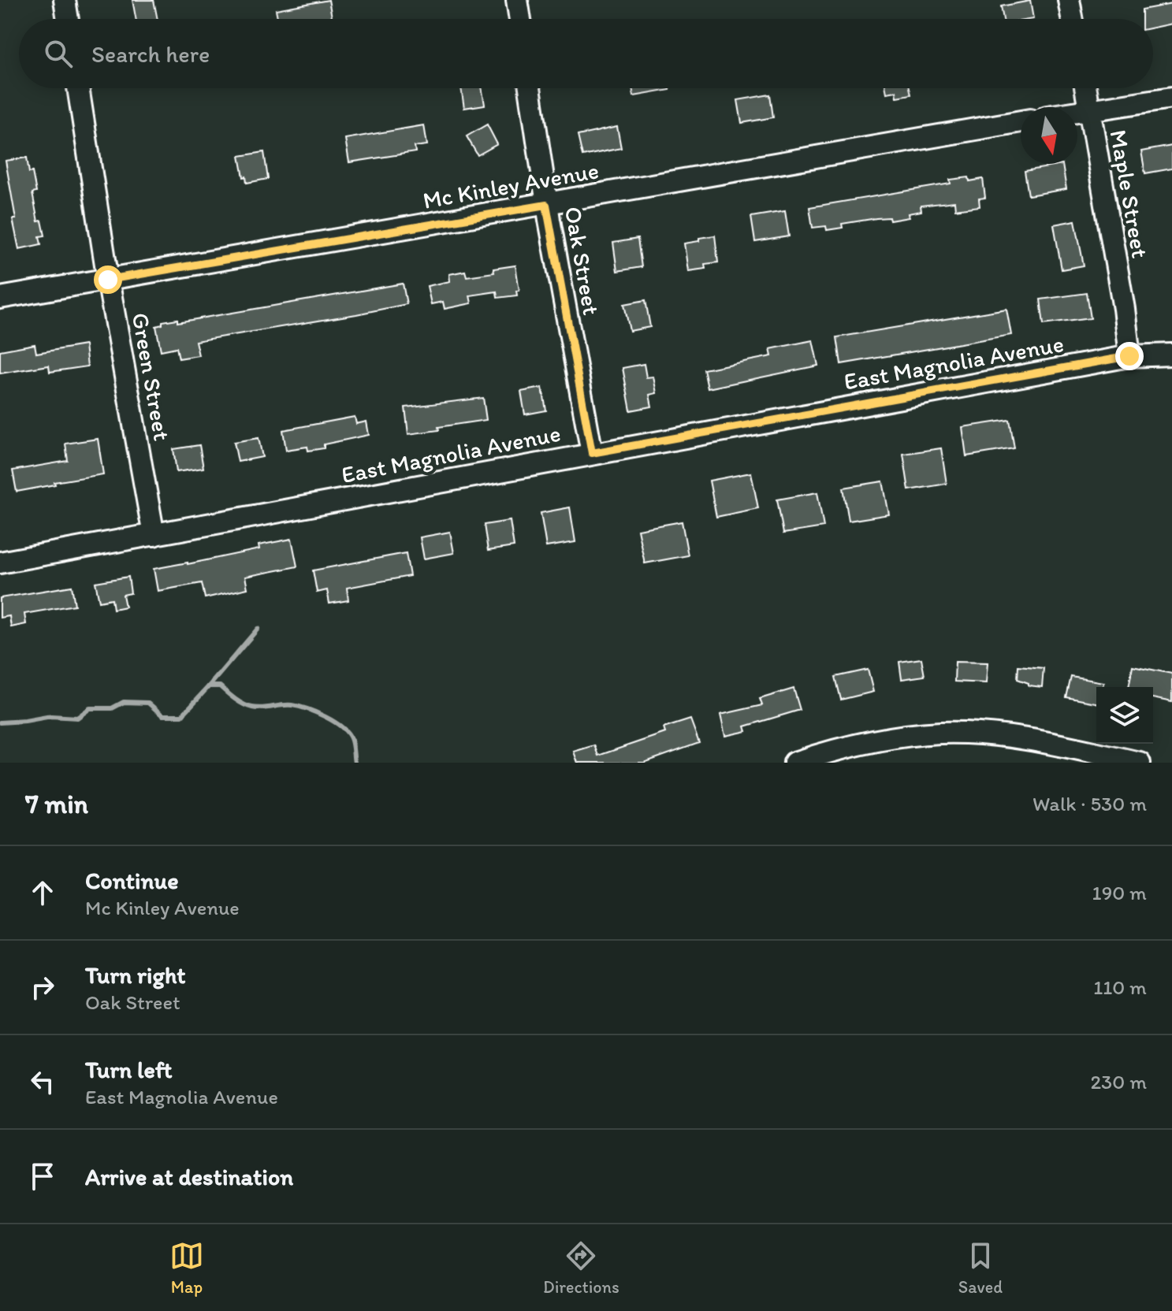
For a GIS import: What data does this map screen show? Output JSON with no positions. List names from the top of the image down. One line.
{"streets":{"street":["Mc Kinley Avenue","Maple Street","Oak Street","East Magnolia Avenue","Green Street"]},"crossings":[["Mc Kinley Avenue","Oak Street"],["Mc Kinley Avenue","Green Street"],["Maple Street","East Magnolia Avenue"],["Oak Street","East Magnolia Avenue"],["East Magnolia Avenue","Green Street"]],"north":"bottom","page":{"search":"Search here","heading":["7 min","Walk · 530 m"],"list":[["Continue","Mc Kinley Avenue","190 m"],["Turn right","Oak Street","110 m"],["Turn left","East Magnolia Avenue","230 m"],"Arrive at destination"],"nav":["Map","Directions","Saved"]}}
